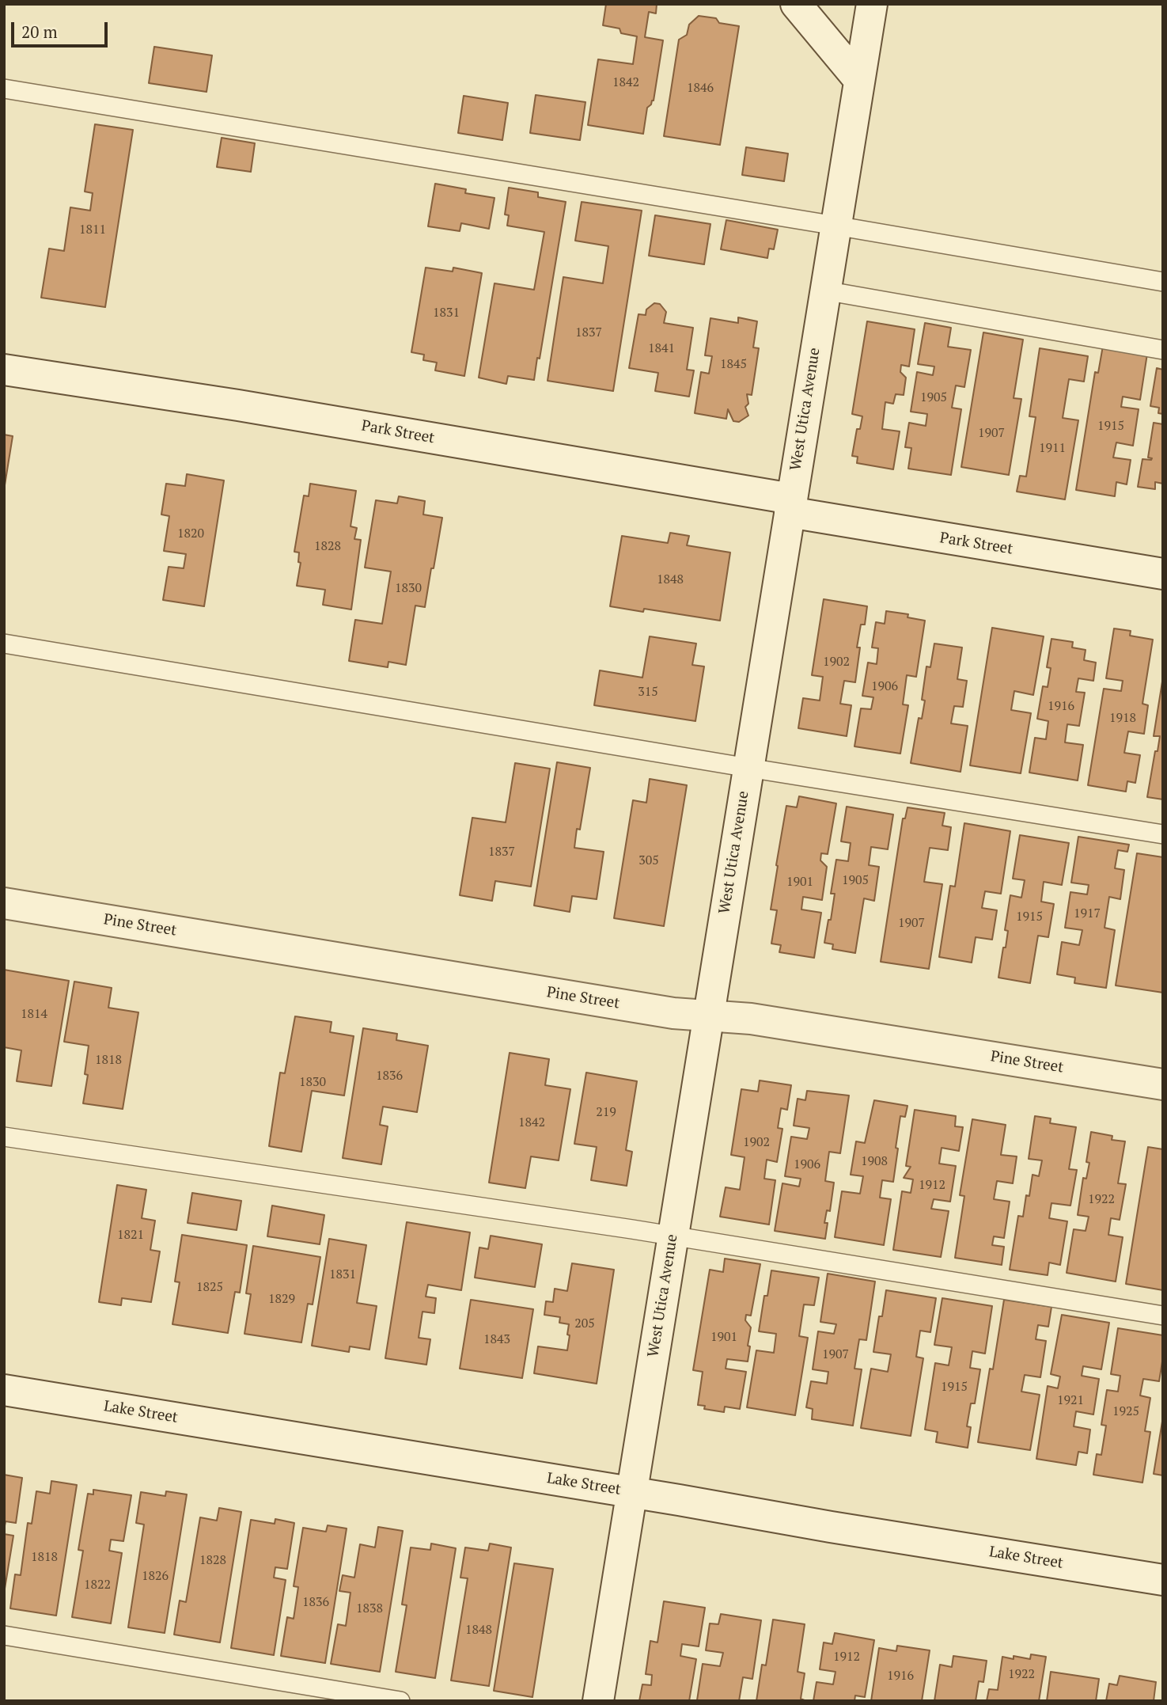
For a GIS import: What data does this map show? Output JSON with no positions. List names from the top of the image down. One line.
{"streets":{"street":["West Utica Avenue","Park Street","Pine Street","Lake Street"]},"crossings":[["West Utica Avenue","Park Street"],["West Utica Avenue","Pine Street"],["West Utica Avenue","Lake Street"]],"house_numbers":["1842","1846","1811","1831","1837","1841","1845","1905","1915","1907","1911","1820","1828","1848","1830","1902","1906","315","1916","1918","1837","305","1905","1901","1917","1915","1907","1814","1818","1836","1830","219","1842","1902","1908","1906","1912","1922","1821","1831","1825","1829","205","1901","1843","1907","1915","1921","1925","1818","1828","1826","1822","1836","1838","1848","1912","1922","1916"],"scale_bar":"20 m"}
